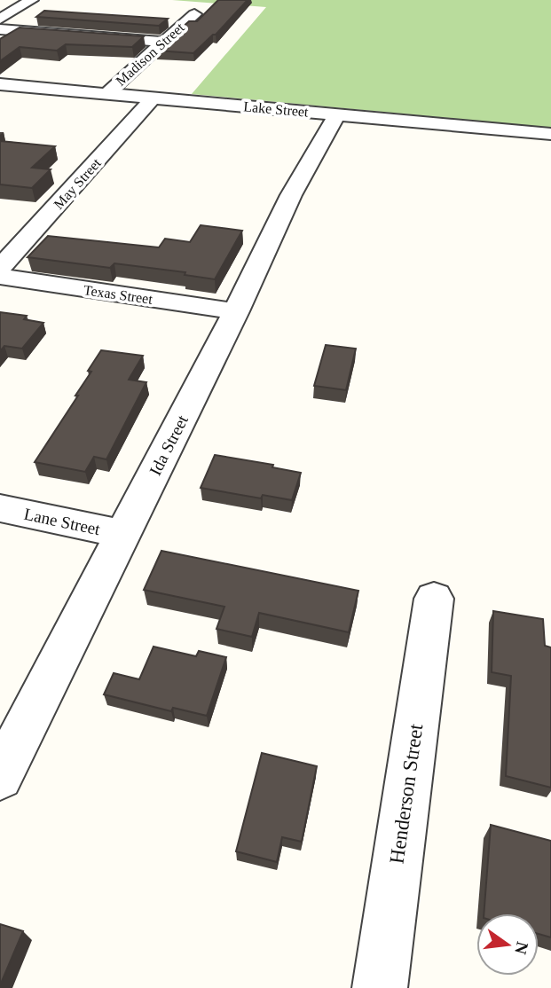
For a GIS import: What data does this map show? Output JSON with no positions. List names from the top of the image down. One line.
{"streets":{"street":["Madison Street","Lake Street","May Street","Texas Street","Ida Street","Lane Street","Henderson Street"]},"crossings":[["Madison Street","Lake Street"],["Lake Street","May Street"],["Lake Street","Ida Street"],["Texas Street","Ida Street"],["Ida Street","Lane Street"]],"north":"right"}
